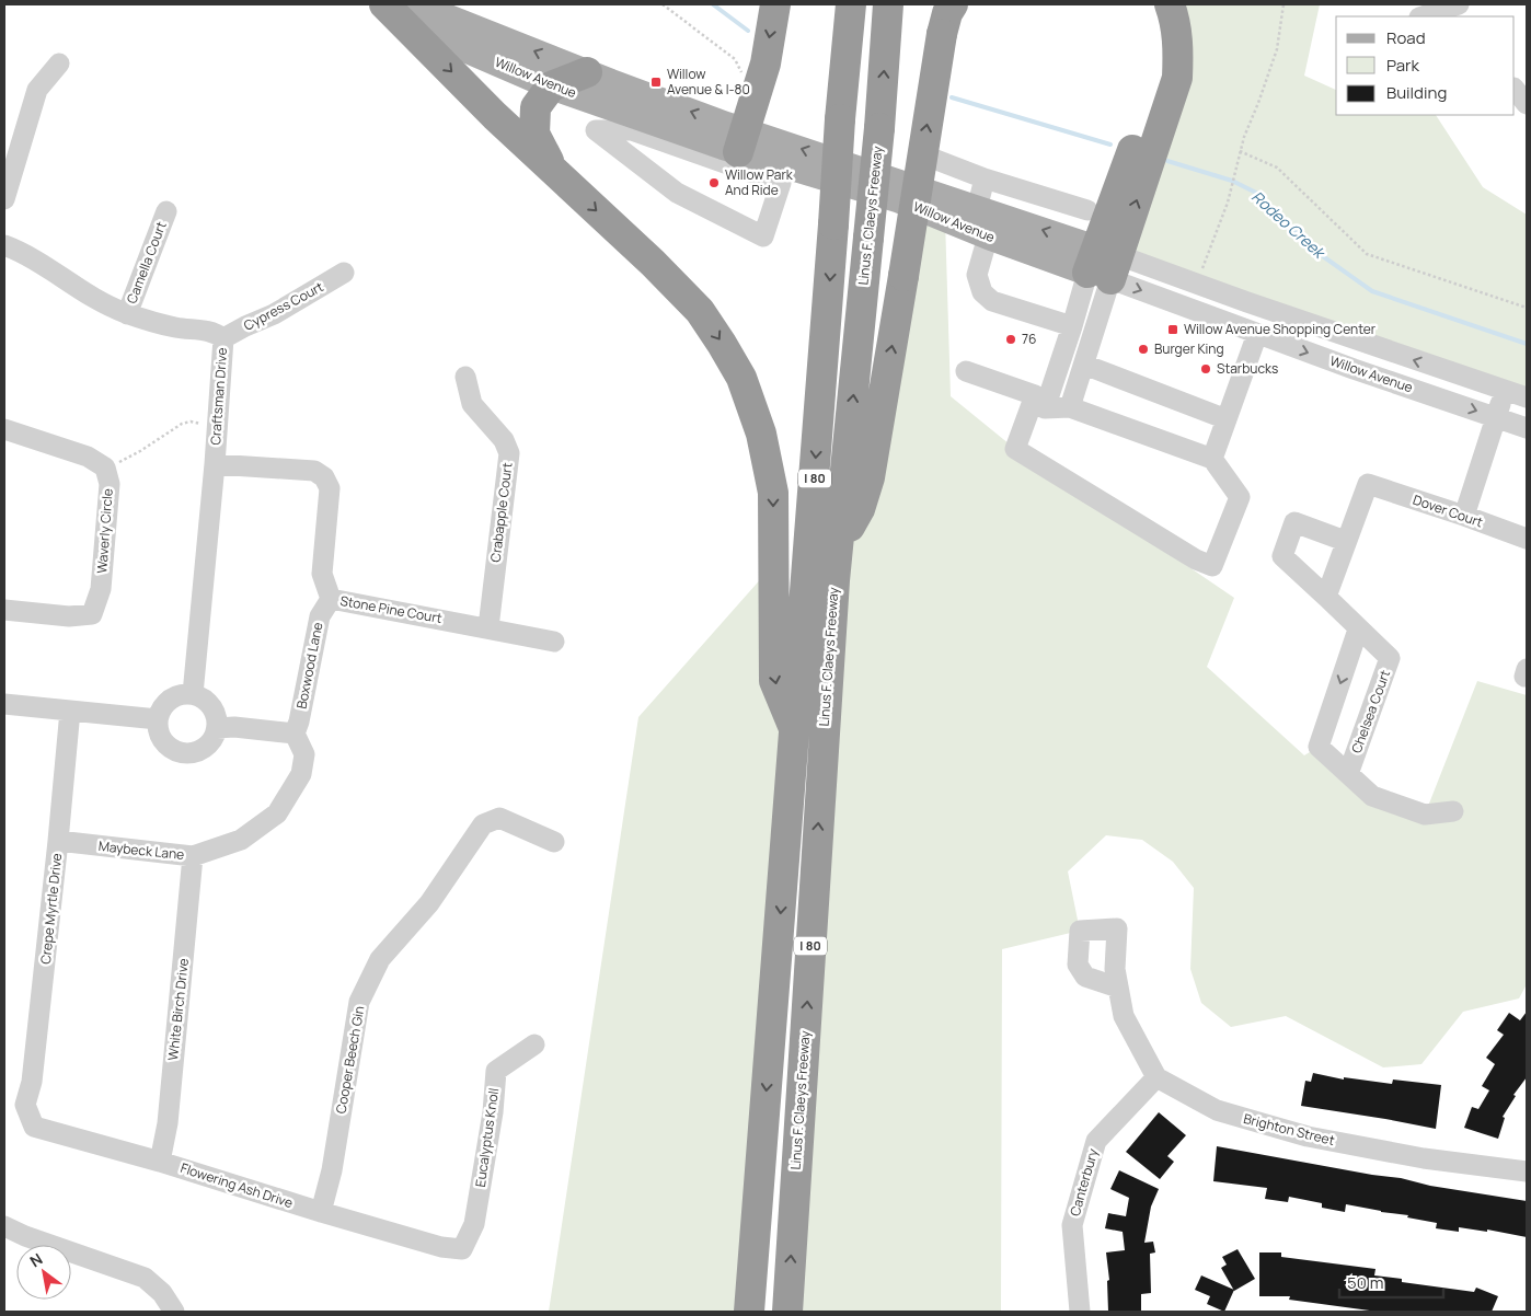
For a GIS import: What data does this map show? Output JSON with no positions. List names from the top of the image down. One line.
{"streets":{"highway":["Linus F. Claeys Freeway","I 80"],"main road":["Willow Avenue"],"street":["Camella Court","Cypress Court","Craftsman Drive","Dover Court","Crabapple Court","Waverly Circle","Stone Pine Court","Boxwood Lane","Chelsea Court","Maybeck Lane","Crepe Myrtle Drive","White Birch Drive","Cooper Beech Gin","Brighton Street","Eucalyptus Knoll","Canterbury","Flowering Ash Drive"]},"crossings":[["Camella Court","Craftsman Drive"],["Cypress Court","Craftsman Drive"],["Craftsman Drive","Stone Pine Court"],["Dover Court","Chelsea Court"],["Crabapple Court","Stone Pine Court"],["Stone Pine Court","Boxwood Lane"],["Boxwood Lane","Maybeck Lane"],["Maybeck Lane","Crepe Myrtle Drive"],["Maybeck Lane","White Birch Drive"],["Crepe Myrtle Drive","Flowering Ash Drive"],["White Birch Drive","Flowering Ash Drive"],["Cooper Beech Gin","Flowering Ash Drive"],["Brighton Street","Canterbury"],["Eucalyptus Knoll","Flowering Ash Drive"]],"water":["Rodeo Creek"],"places":{"transit":["Willow Avenue & I-80","Willow Avenue Shopping Center"],"other":["Willow Park And Ride","76","Burger King","Starbucks"]},"legend":["Road","Park","Building"],"scale_bar":"50 m","north":"top left"}
